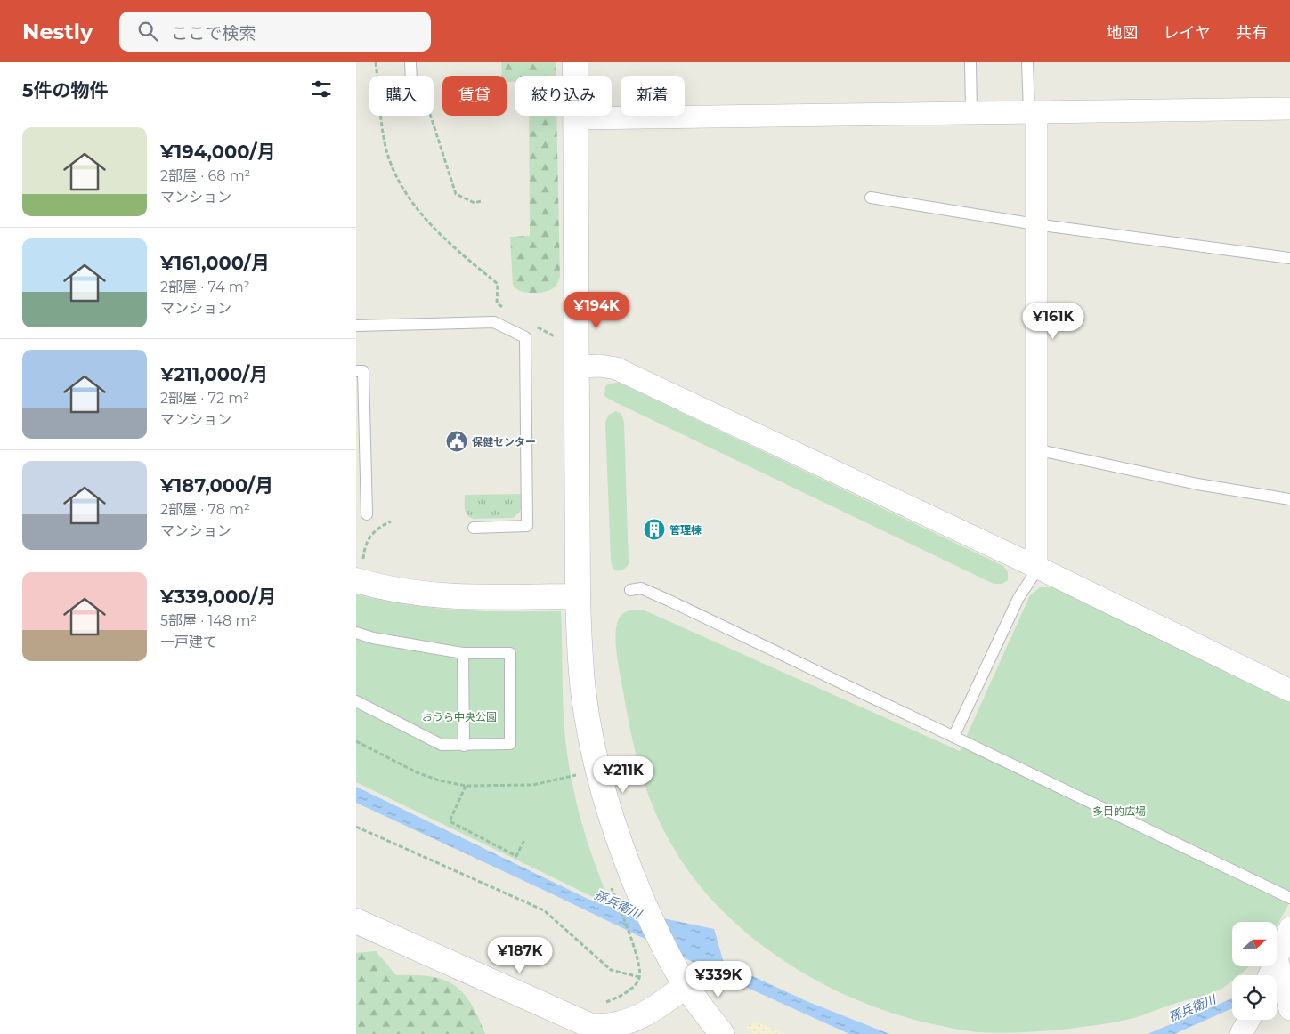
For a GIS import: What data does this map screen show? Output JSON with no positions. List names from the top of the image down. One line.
{"water":["孫兵衛川"],"parks":["おうら中央公園","多目的広場"],"places":{"public building":["保健センター"],"building":["管理棟"]},"north":"right","page":{"header":"Nestly","search":"ここで検索","nav":["地図","レイヤ","共有"],"heading":"5件の物件","chip":["購入","賃貸","絞り込み","新着"],"list":[{"name":"¥194,000/月","note":"2部屋 · 68 m² · マンション"},{"name":"¥161,000/月","note":"2部屋 · 74 m² · マンション"},{"name":"¥211,000/月","note":"2部屋 · 72 m² · マンション"},{"name":"¥187,000/月","note":"2部屋 · 78 m² · マンション"},{"name":"¥339,000/月","note":"5部屋 · 148 m² · 一戸建て"}],"price":["¥194K","¥161K","¥211K","¥187K","¥339K"]}}
